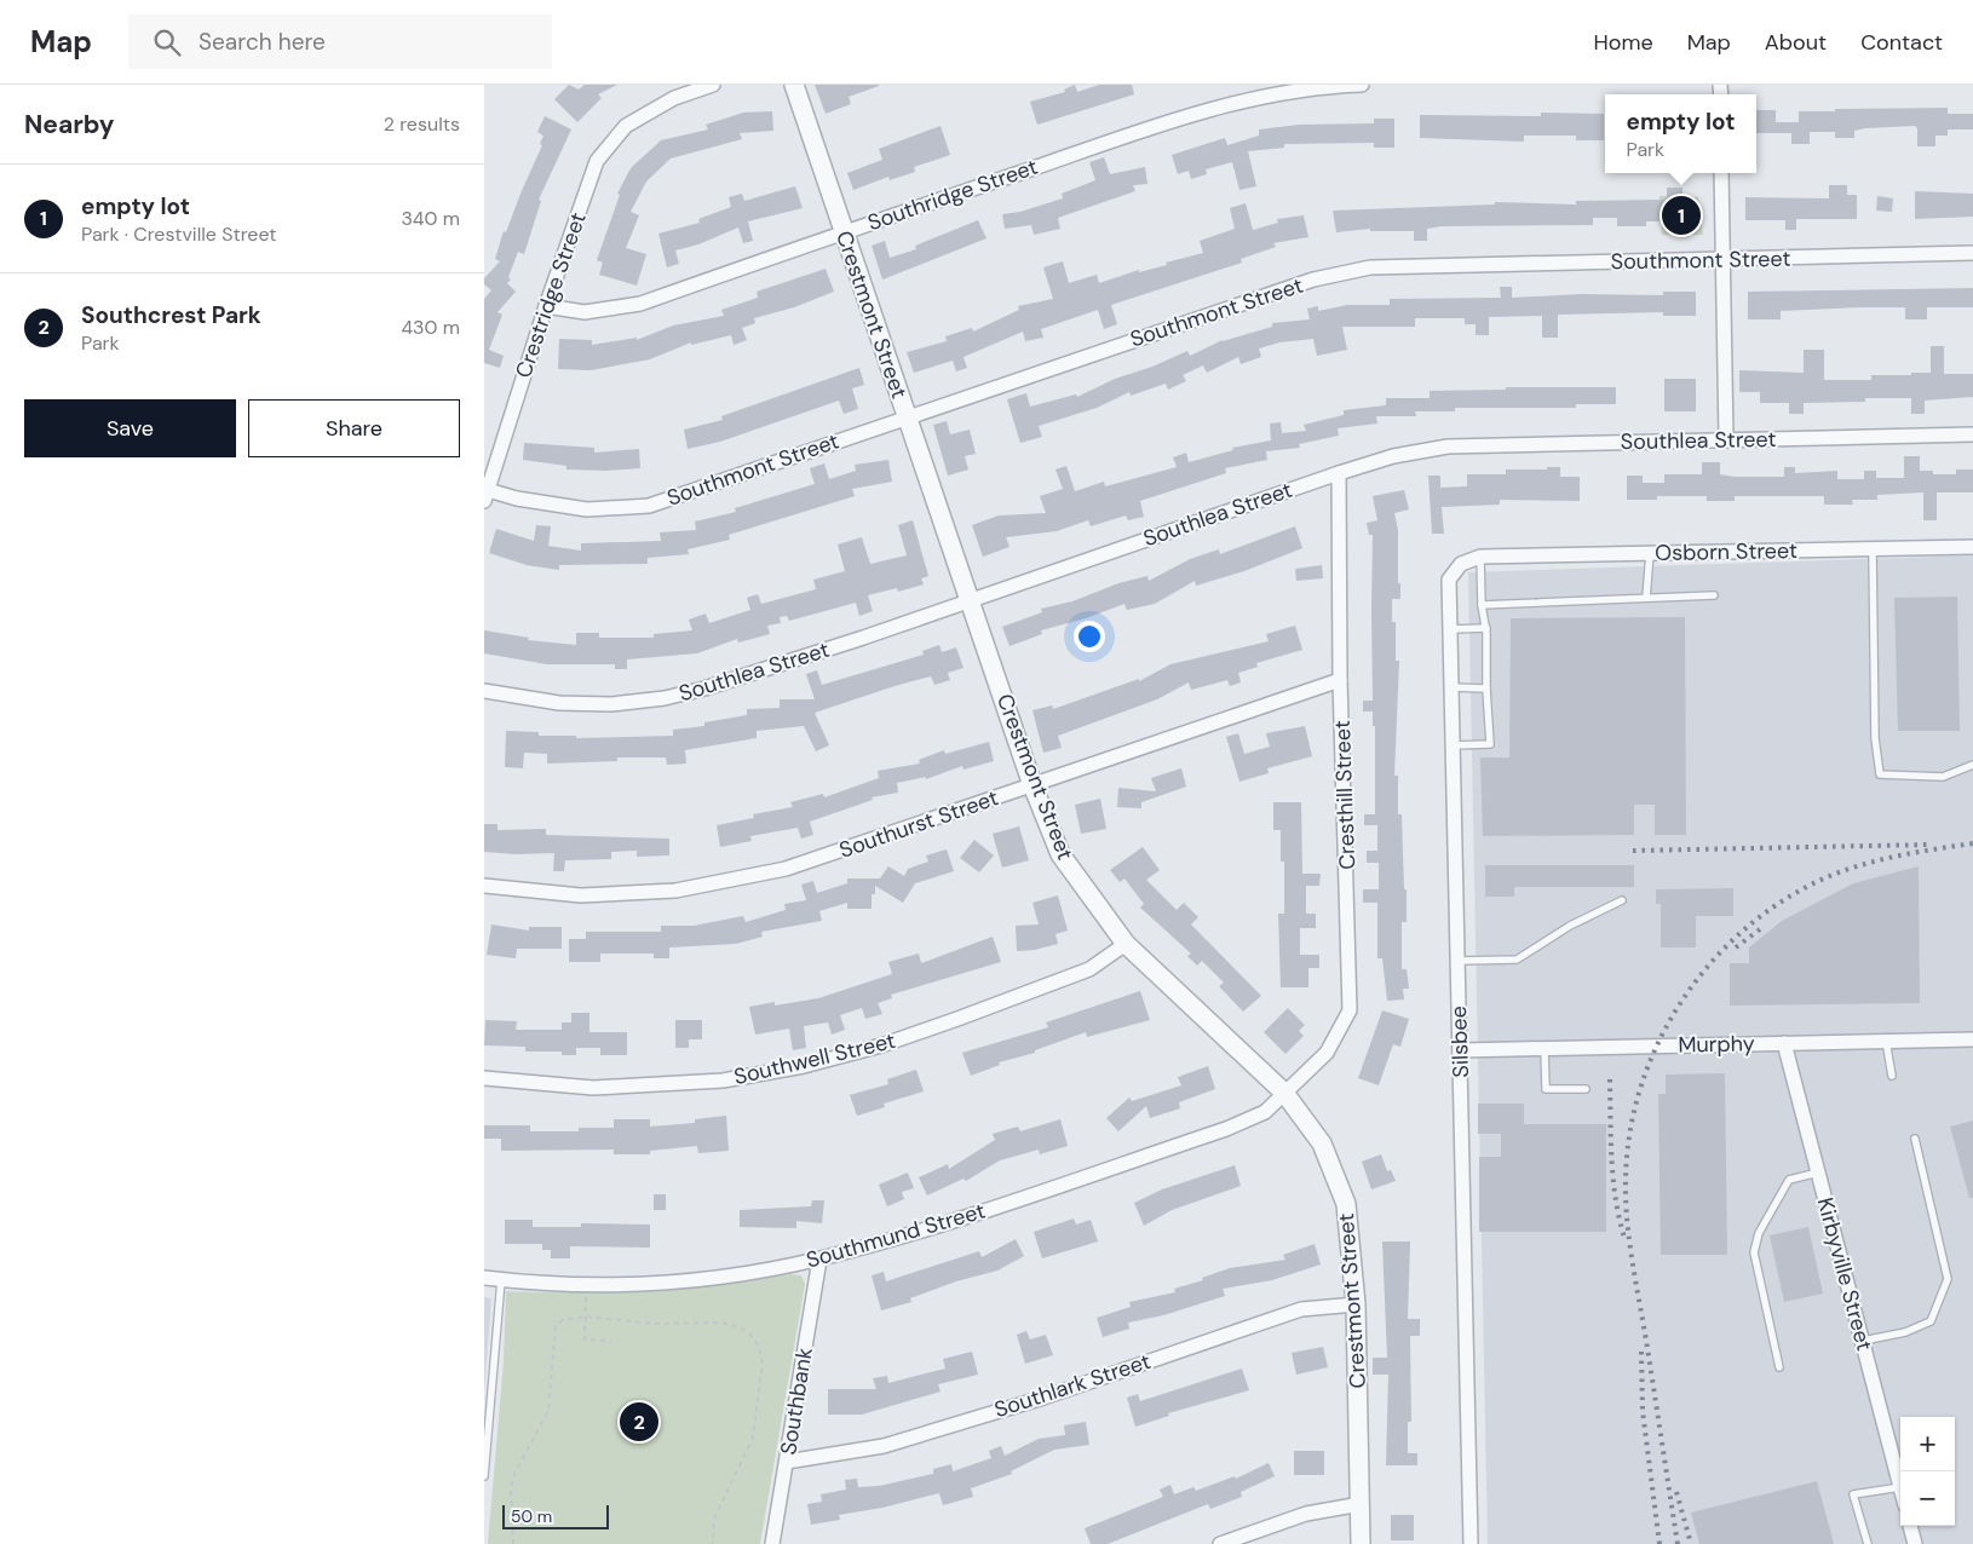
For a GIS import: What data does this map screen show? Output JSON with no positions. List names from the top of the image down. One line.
{"streets":{"street":["Southridge Street","Southmont Street","Crestridge Street","Crestmont Street","Southlea Street","Osborn Street","Cresthill Street","Southurst Street","Silsbee","Murphy","Southwell Street","Southmund Street","Kirbyville Street","Southlark Street","Southbank"]},"crossings":[["Southridge Street","Crestridge Street"],["Southridge Street","Crestmont Street"],["Southmont Street","Crestridge Street"],["Southmont Street","Crestmont Street"],["Crestmont Street","Southlea Street"],["Crestmont Street","Cresthill Street"],["Crestmont Street","Southurst Street"],["Crestmont Street","Southwell Street"],["Crestmont Street","Southmund Street"],["Crestmont Street","Southlark Street"],["Southlea Street","Cresthill Street"],["Osborn Street","Silsbee"],["Cresthill Street","Southurst Street"],["Cresthill Street","Southmund Street"],["Silsbee","Murphy"],["Murphy","Kirbyville Street"],["Southmund Street","Southbank"],["Southlark Street","Southbank"]],"scale_bar":"50 m","page":{"header":"Map","search":"Search here","nav":["Home","Map","About","Contact"],"heading":["Nearby","2 results"],"popup":["empty lot","Park"],"list":[{"mark":"1","name":"empty lot","note":"Park · Crestville Street","value":"340 m"},{"mark":"2","name":"Southcrest Park","note":"Park","value":"430 m"}],"pins":["1","2"],"buttons":["Save","Share"],"map_buttons":["+","−"],"scale":"50 m"}}
